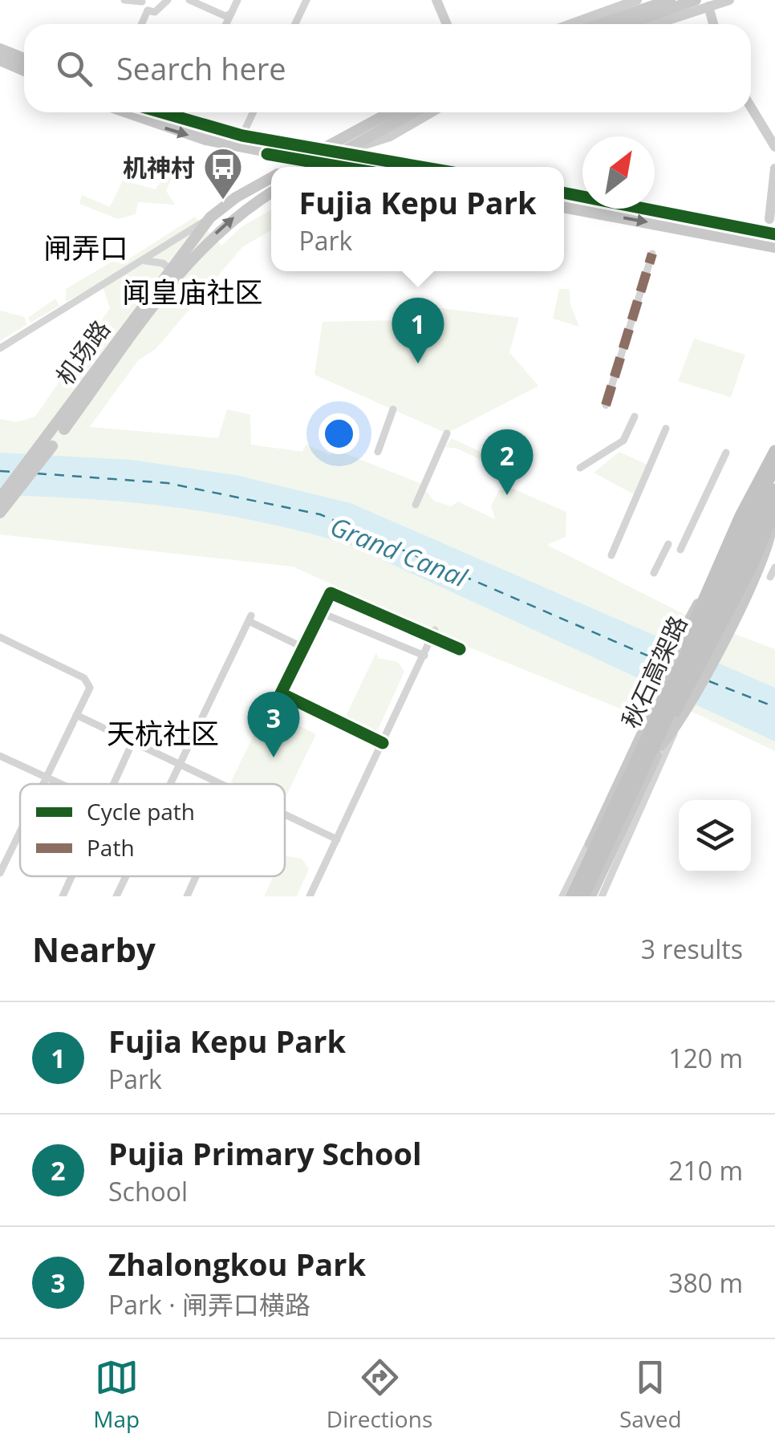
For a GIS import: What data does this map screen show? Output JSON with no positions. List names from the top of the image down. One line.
{"streets":{"highway":["秋石高架路"]},"districts":["闸弄口","闻皇庙社区","天杭社区"],"water":["Grand Canal"],"places":{"bus stop":["机神村"]},"legend":["Cycle path","Path"],"north":"top right","page":{"search":"Search here","popup":["Fujia Kepu Park","Park"],"pins":["1","2","3"],"heading":["Nearby","3 results"],"list":[{"mark":"1","name":"Fujia Kepu Park","note":"Park","value":"120 m"},{"mark":"2","name":"Pujia Primary School","note":"School","value":"210 m"},{"mark":"3","name":"Zhalongkou Park","note":"Park · 闸弄口横路","value":"380 m"}],"nav":["Map","Directions","Saved"]}}
